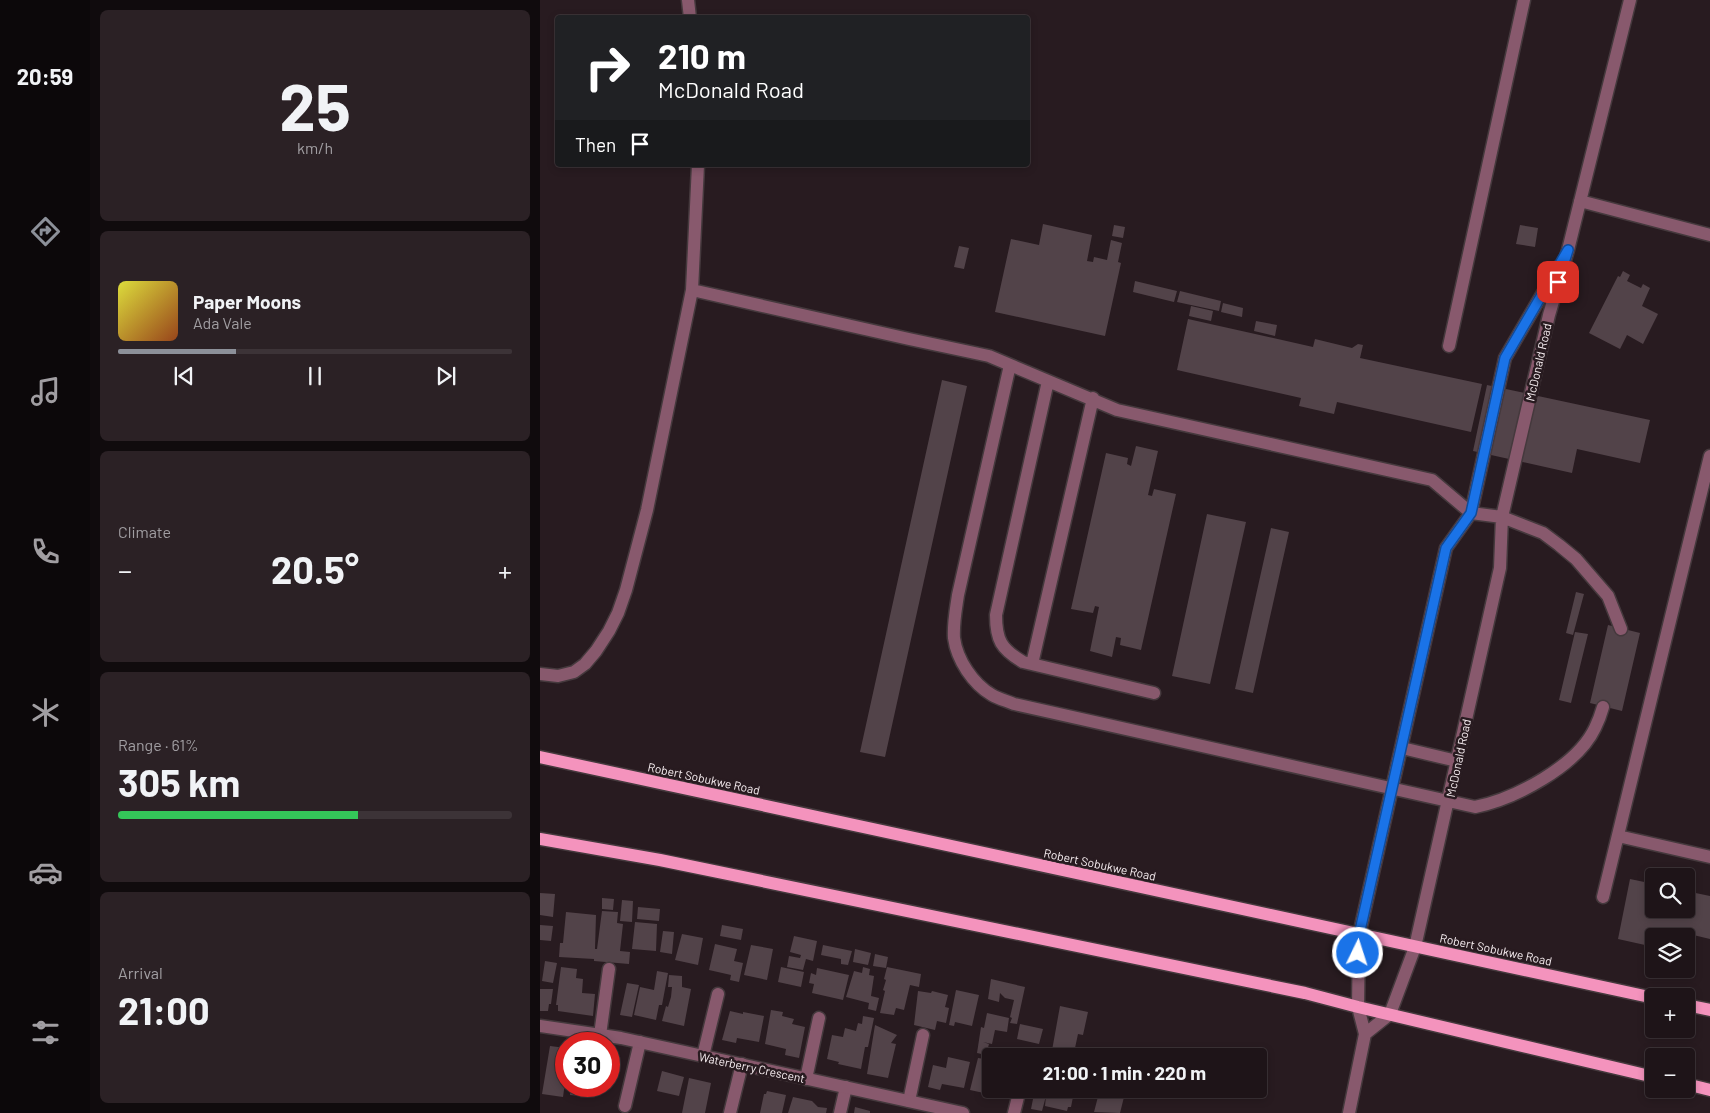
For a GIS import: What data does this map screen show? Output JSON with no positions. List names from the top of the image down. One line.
{"streets":{"main road":["Robert Sobukwe Road"],"street":["McDonald Road","Waterberry Crescent"]},"crossings":[["McDonald Road","Robert Sobukwe Road"]],"page":{"tabs":"20:59","tile":[["25","km/h"],"Climate",["Range · 61%","305 km"],["Arrival","21:00"]],"turn":["210 m","McDonald Road"],"then":"Then","song":["Paper Moons","Ada Vale"],"heat":["−","20.5°","+"],"map_buttons":["+","−"],"limit":"30","trip":"21:00 · 1 min · 220 m"}}
